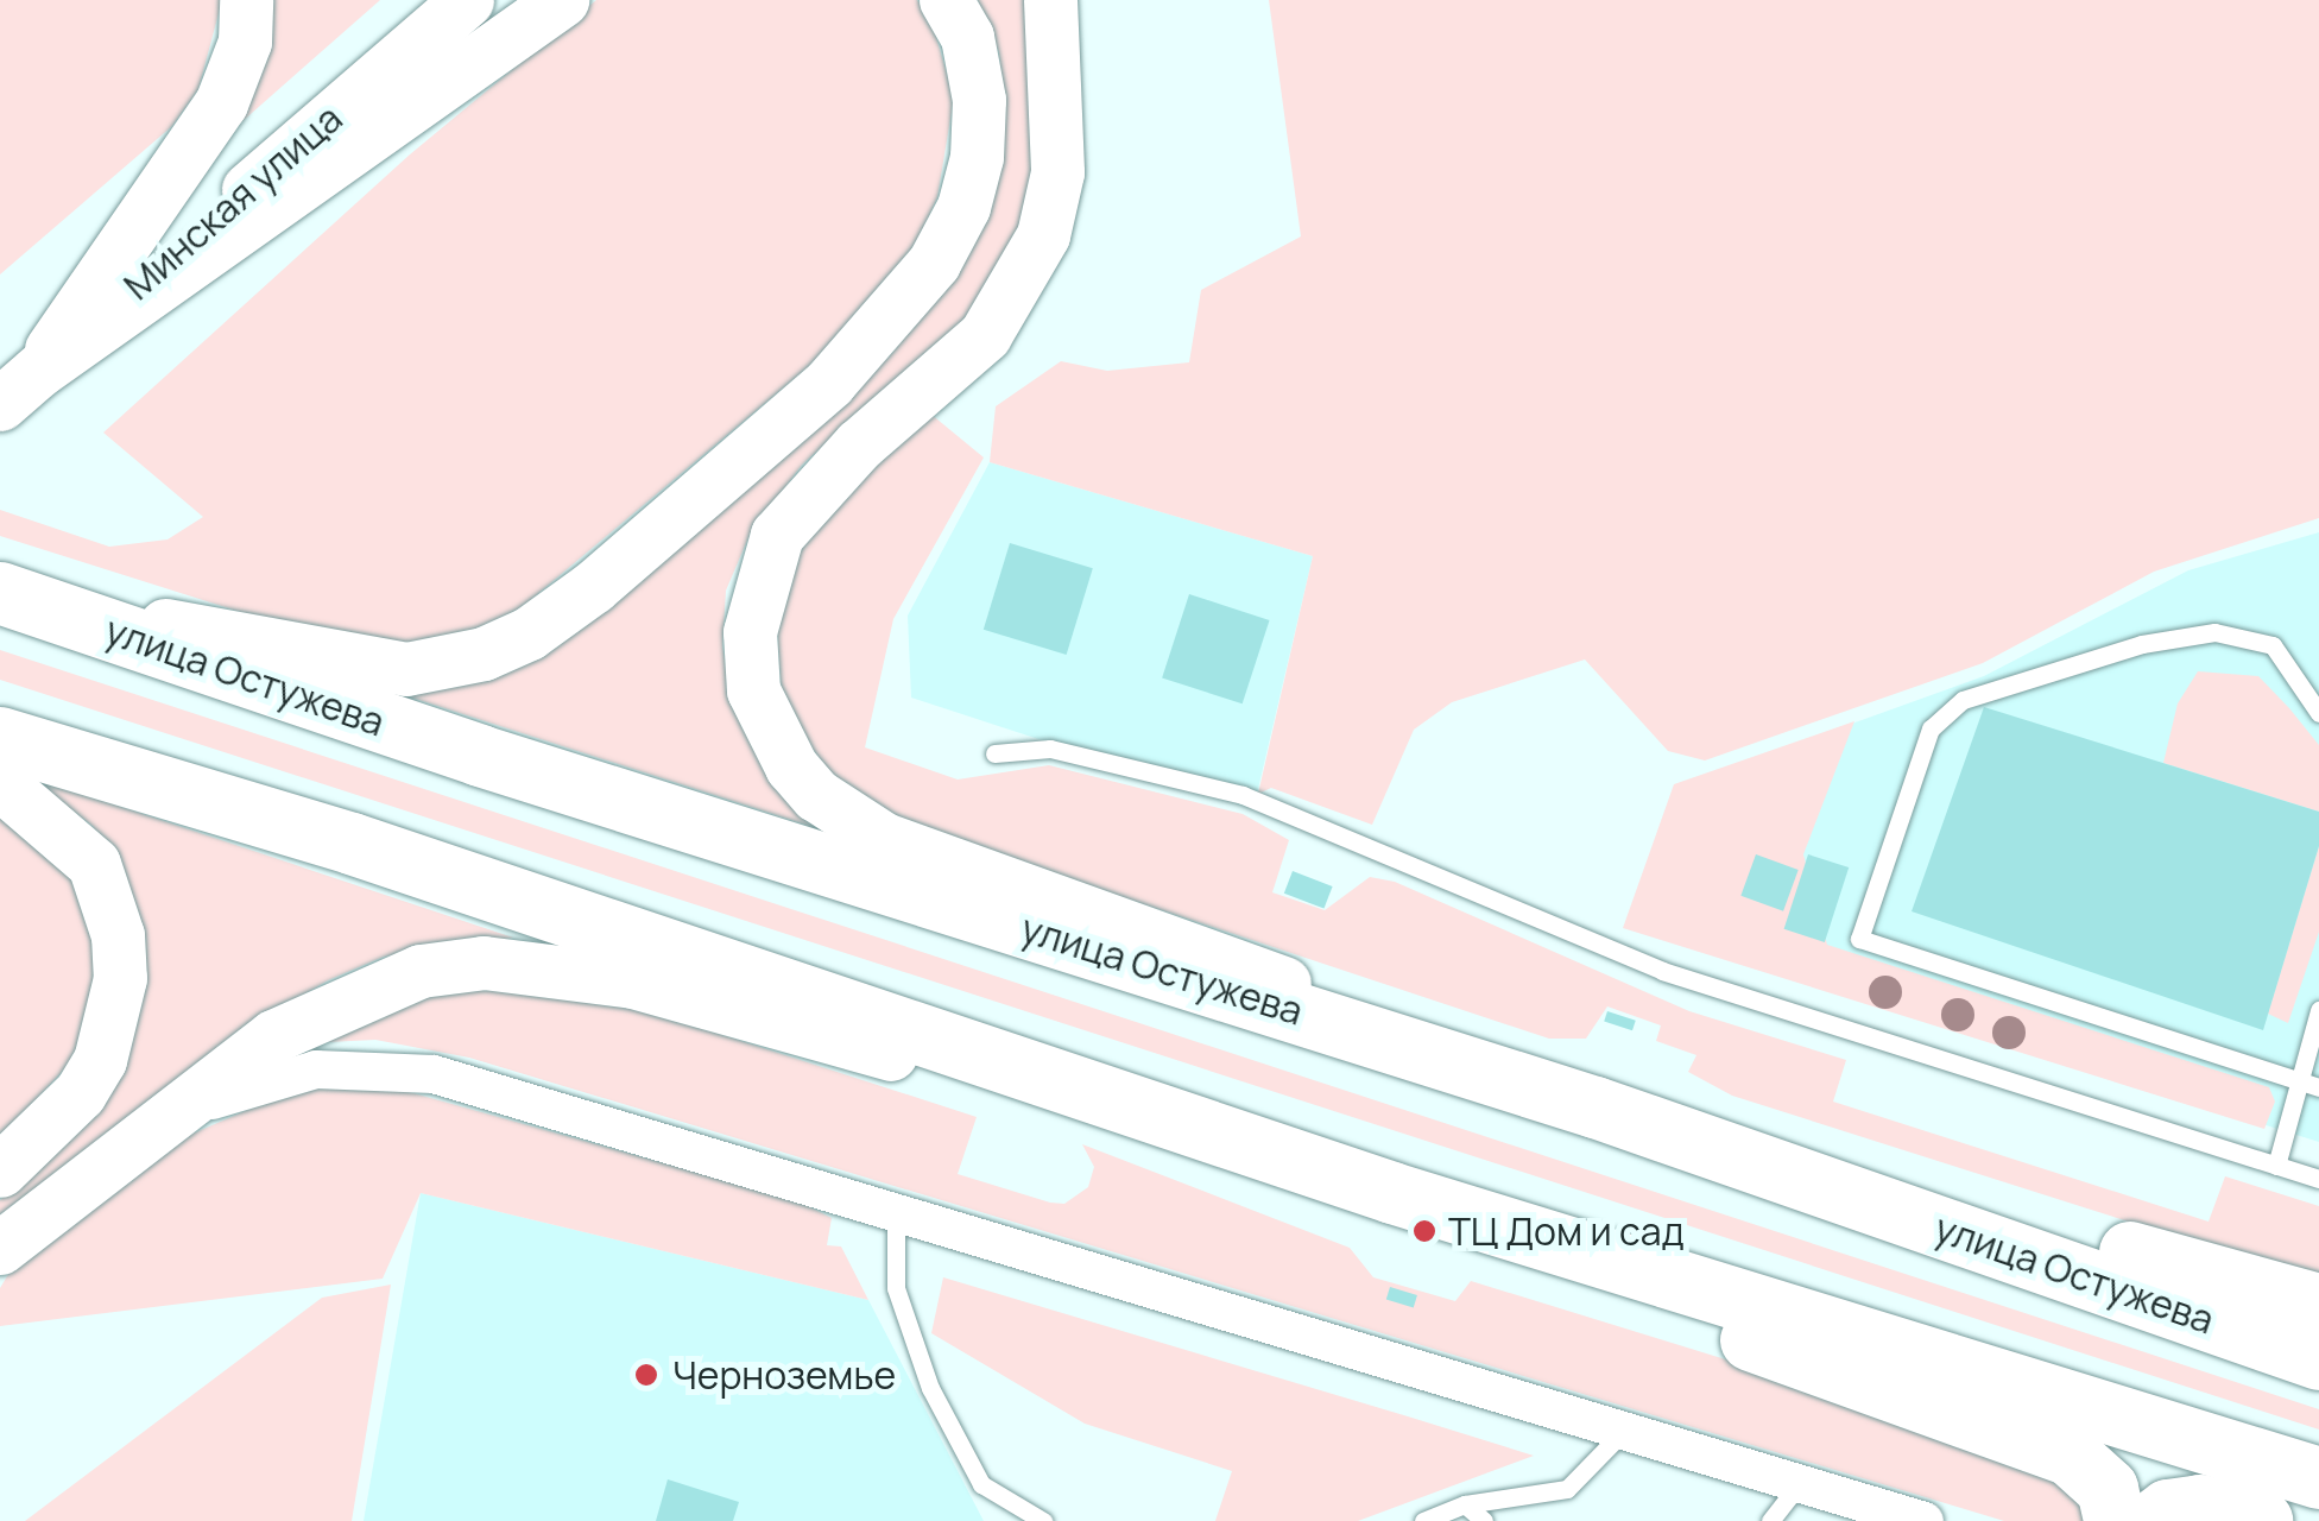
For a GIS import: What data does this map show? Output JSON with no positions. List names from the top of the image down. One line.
{"streets":{"main road":["улица Остужева"],"street":["Минская улица"]},"places":["ТЦ Дом и сад","Черноземье"]}
